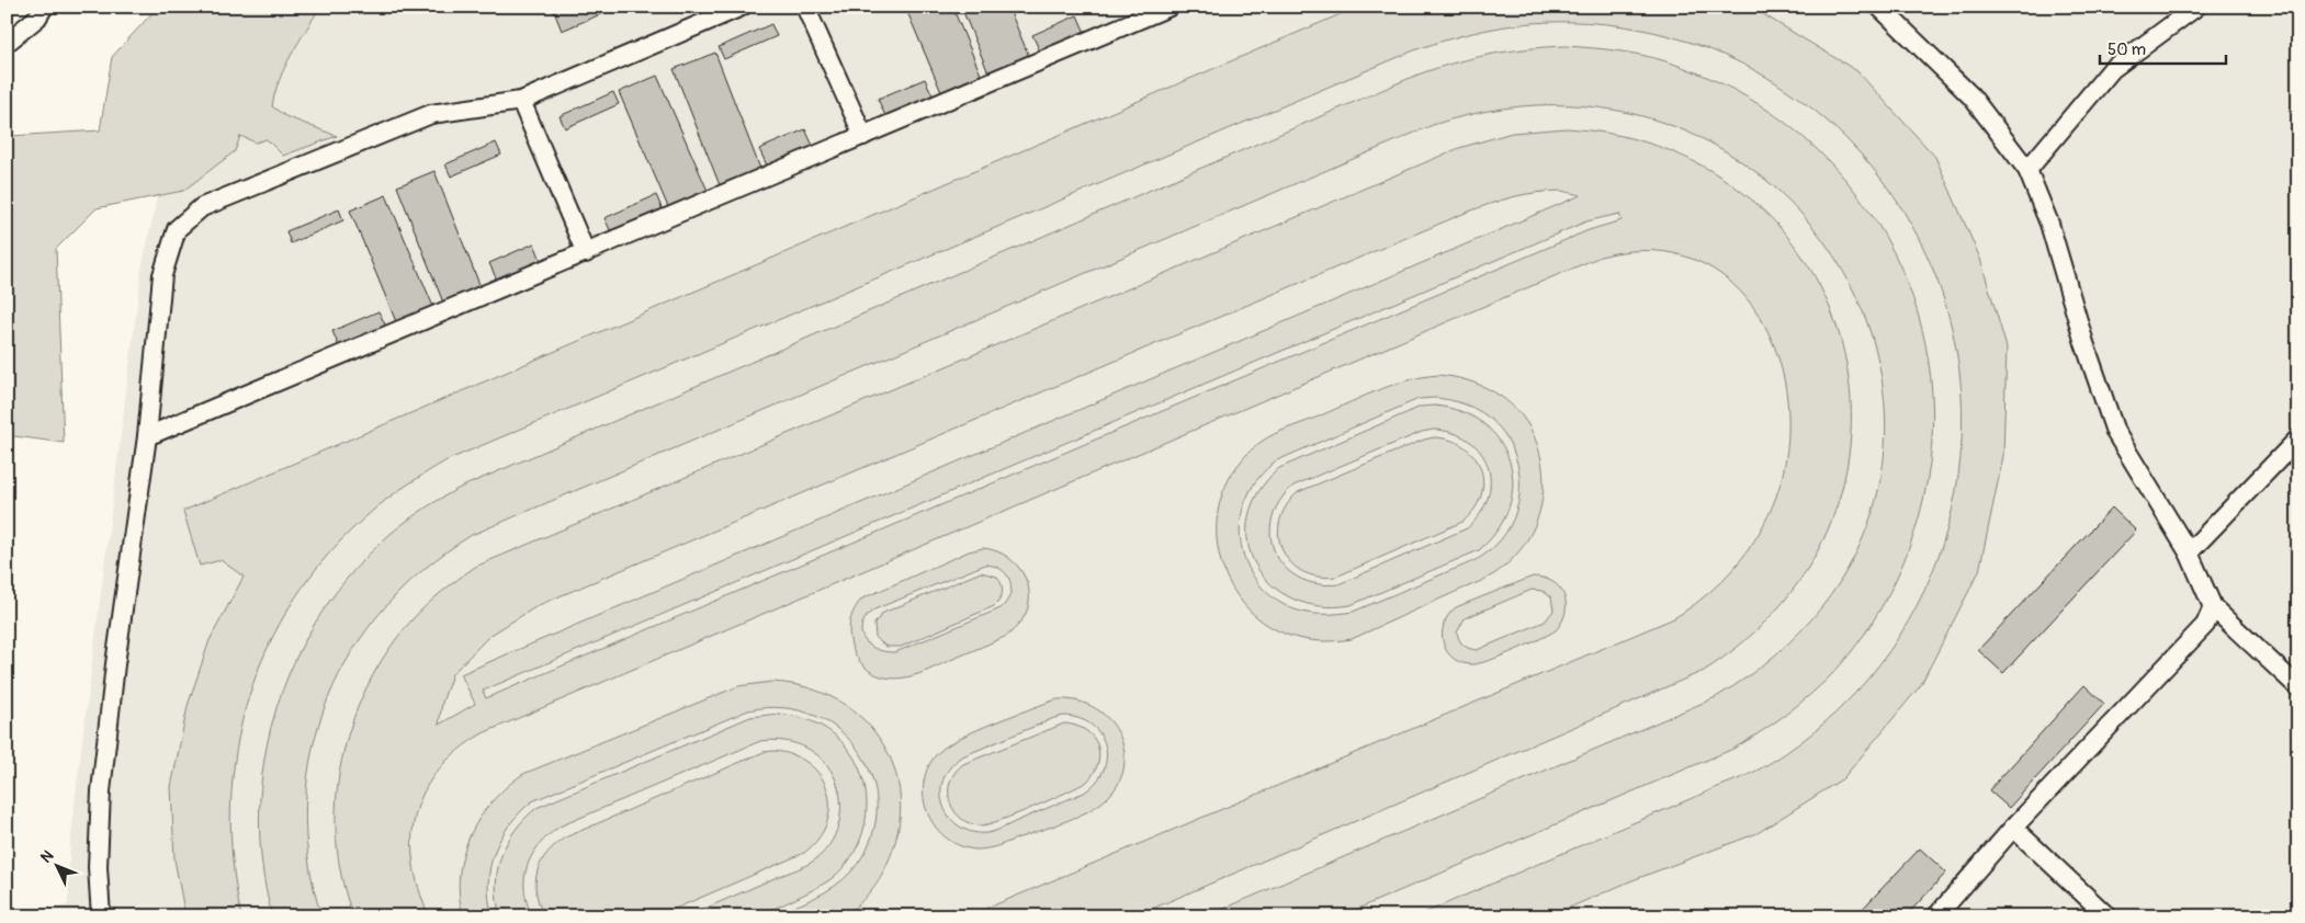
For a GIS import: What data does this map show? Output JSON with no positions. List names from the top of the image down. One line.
{"scale_bar":"50 m","north":"top left"}
